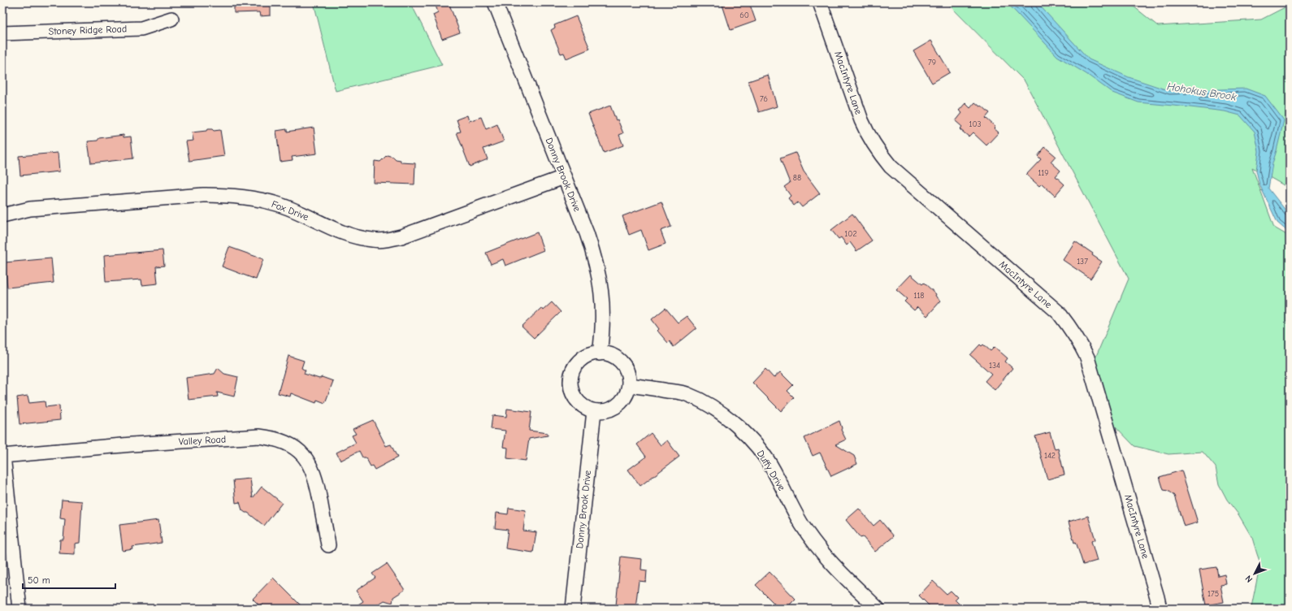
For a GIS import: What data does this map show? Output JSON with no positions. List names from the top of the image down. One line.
{"streets":{"street":["Stoney Ridge Road","MacIntyre Lane","Donny Brook Drive","Fox Drive","Valley Road","Duffy Drive"]},"crossings":[["Donny Brook Drive","Fox Drive"],["Donny Brook Drive","Duffy Drive"]],"water":["Hohokus Brook"],"house_numbers":["60","79","76","103","119","88","102","137","118","134","142","175"],"scale_bar":"50 m","north":"bottom left"}
